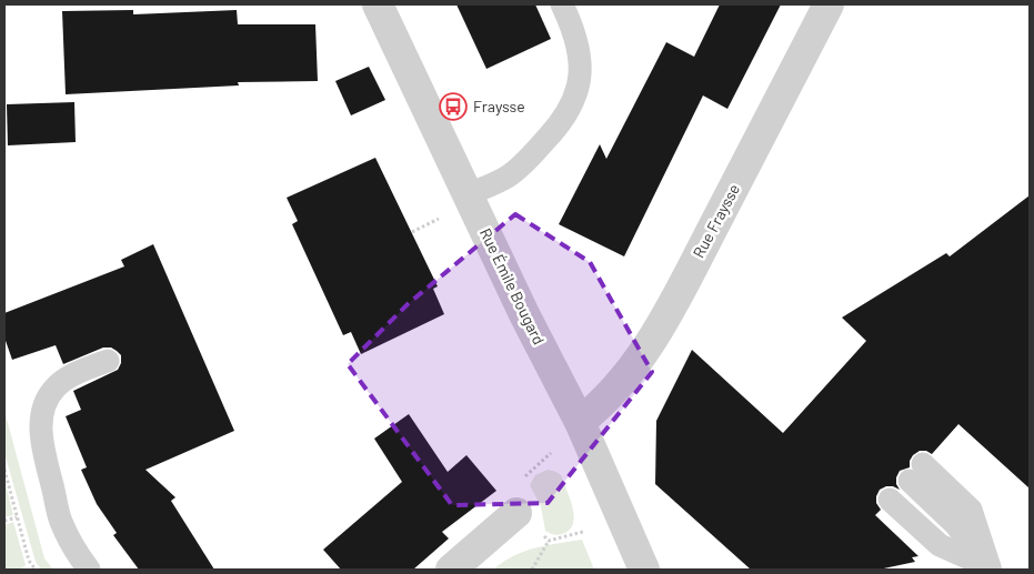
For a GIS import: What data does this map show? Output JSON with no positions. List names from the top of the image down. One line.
{"streets":{"street":["Rue Fraysse","Rue Émile Bougard"]},"crossings":[["Rue Fraysse","Rue Émile Bougard"]],"places":{"bus stop":["Fraysse"]}}
